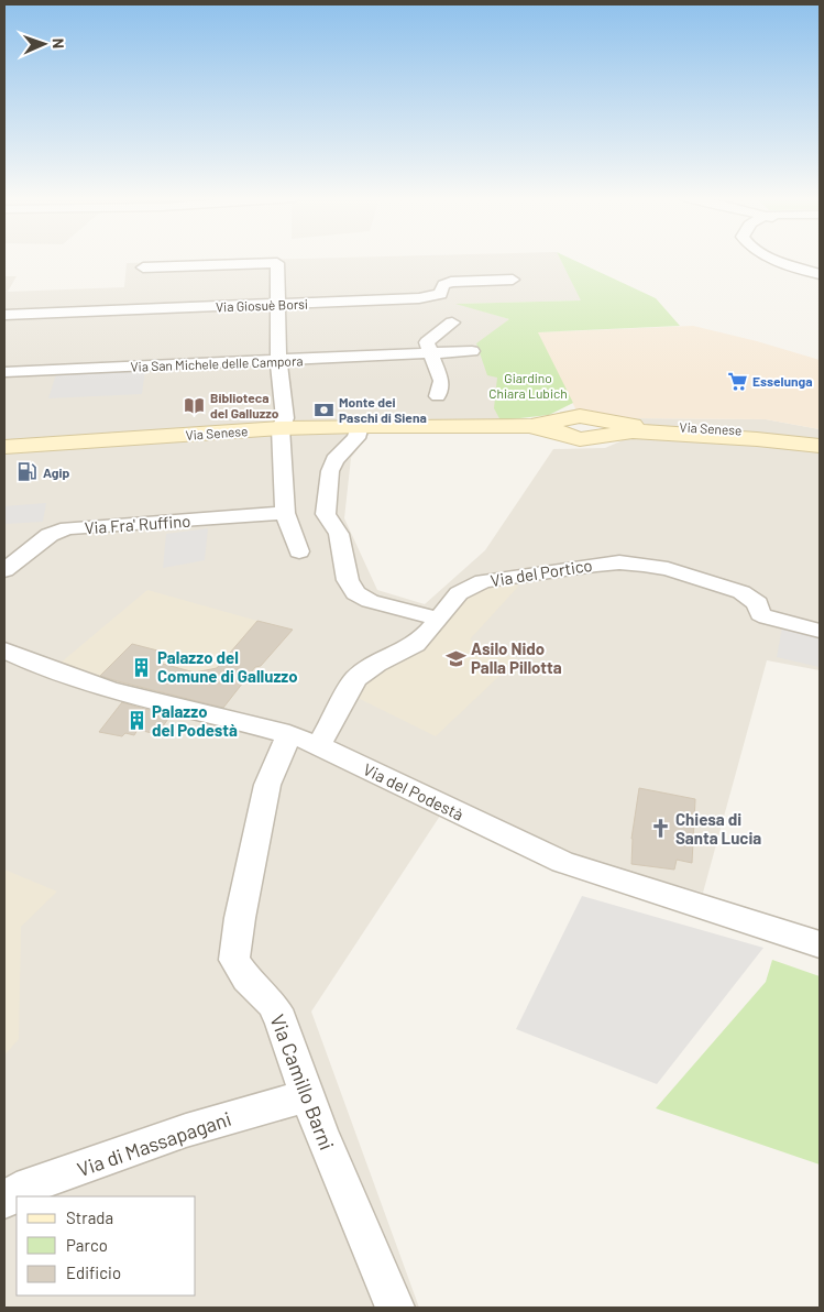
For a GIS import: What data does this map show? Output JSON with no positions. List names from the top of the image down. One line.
{"streets":{"main road":["Via Senese"],"street":["Via Giosuè Borsi","Via San Michele delle Campora","Via Fra' Ruffino","Via del Portico","Via del Podestà","Via Camillo Barni","Via di Massapagani"]},"crossings":[["Via del Portico","Via del Podestà"],["Via del Podestà","Via Camillo Barni"],["Via Camillo Barni","Via di Massapagani"]],"parks":["Giardino Chiara Lubich"],"places":{"supermarket":["Esselunga"],"library":["Biblioteca del Galluzzo"],"bank":["Monte dei Paschi di Siena"],"fuel station":["Agip"],"school or university":["Asilo Nido Palla Pillotta"],"building":["Palazzo del Comune di Galluzzo","Palazzo del Podestà"],"church":["Chiesa di Santa Lucia"]},"legend":["Strada","Parco","Edificio"],"north":"right"}
